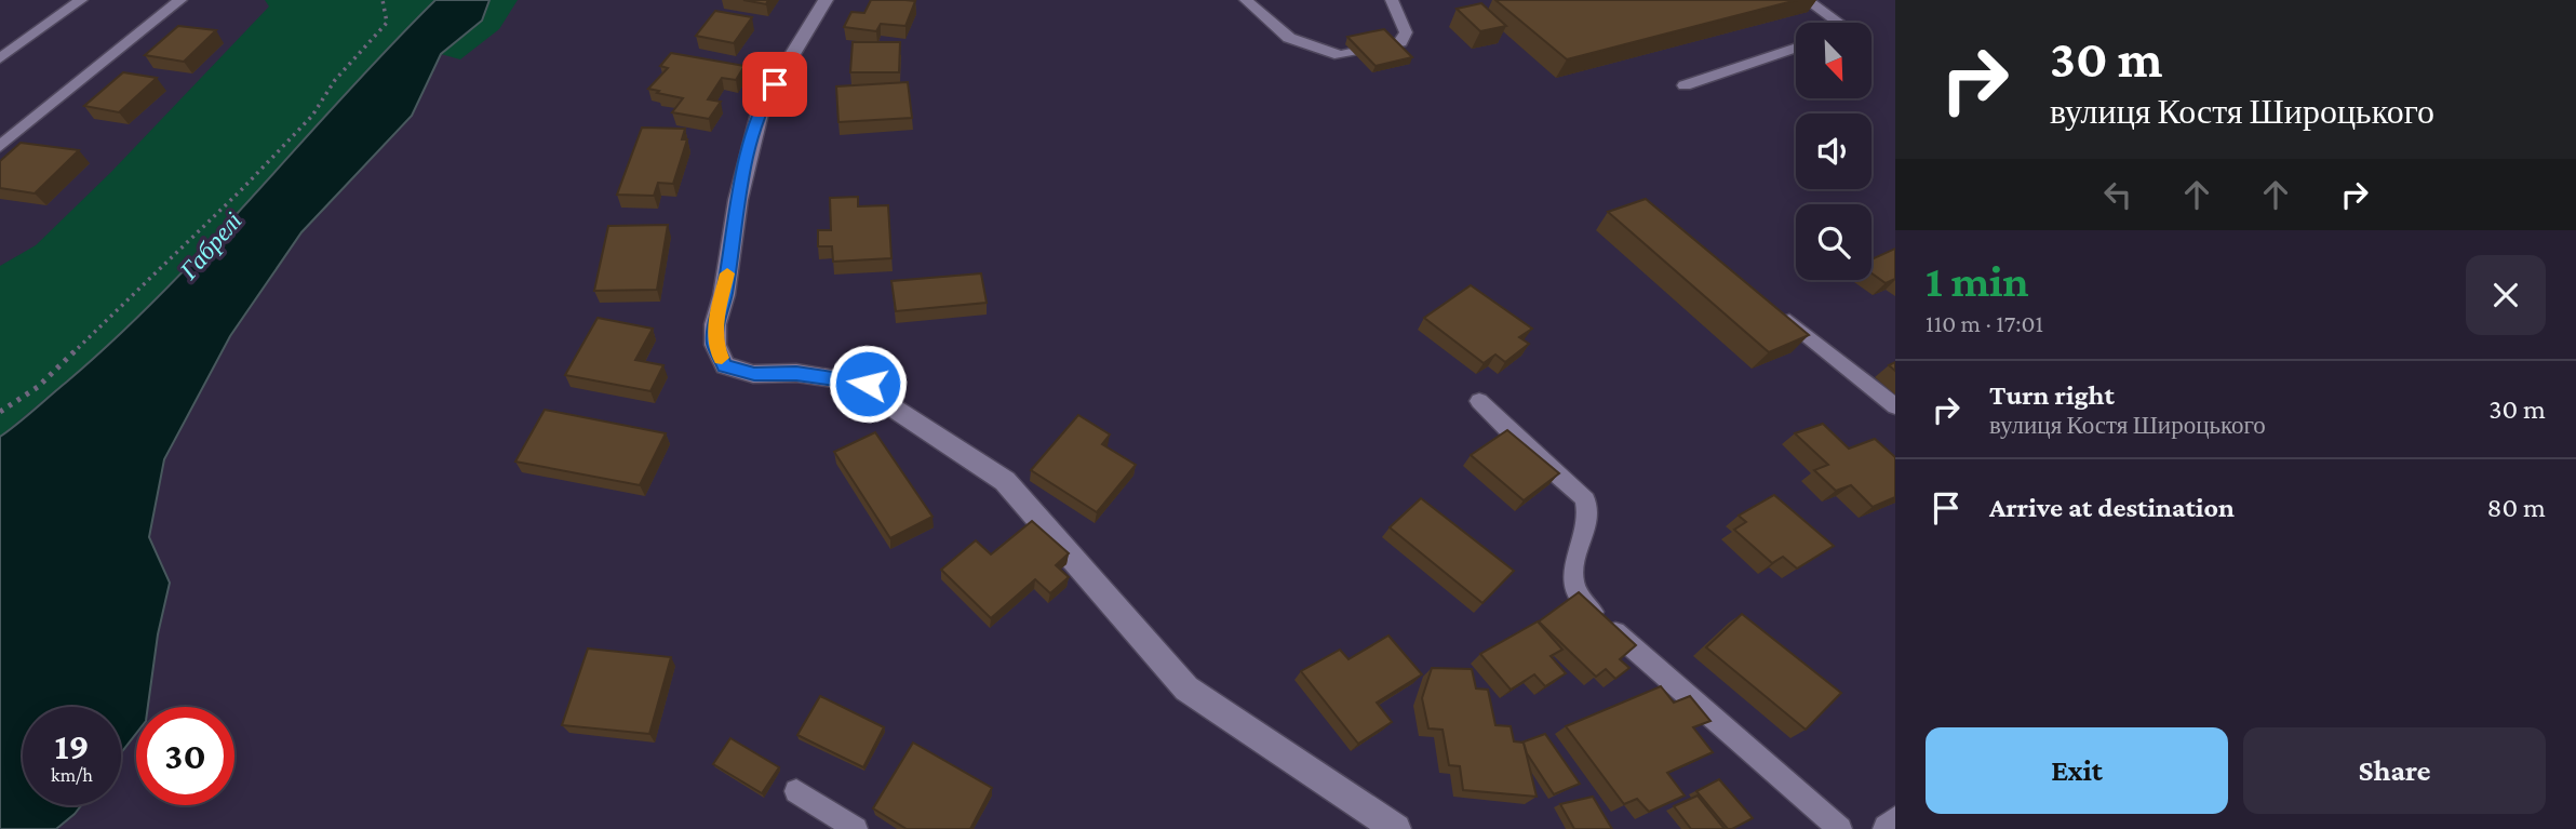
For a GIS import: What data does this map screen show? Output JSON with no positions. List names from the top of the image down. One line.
{"water":["Габрелі"],"north":"bottom right","page":{"turn":["30 m","вулиця Костя Широцького"],"heading":["1 min","110 m · 17:01"],"list":[{"name":"Turn right","note":"вулиця Костя Широцького","value":"30 m"},{"name":"Arrive at destination","value":"80 m"}],"speed":"19 km/h","limit":"30","buttons":["Exit","Share"]}}
